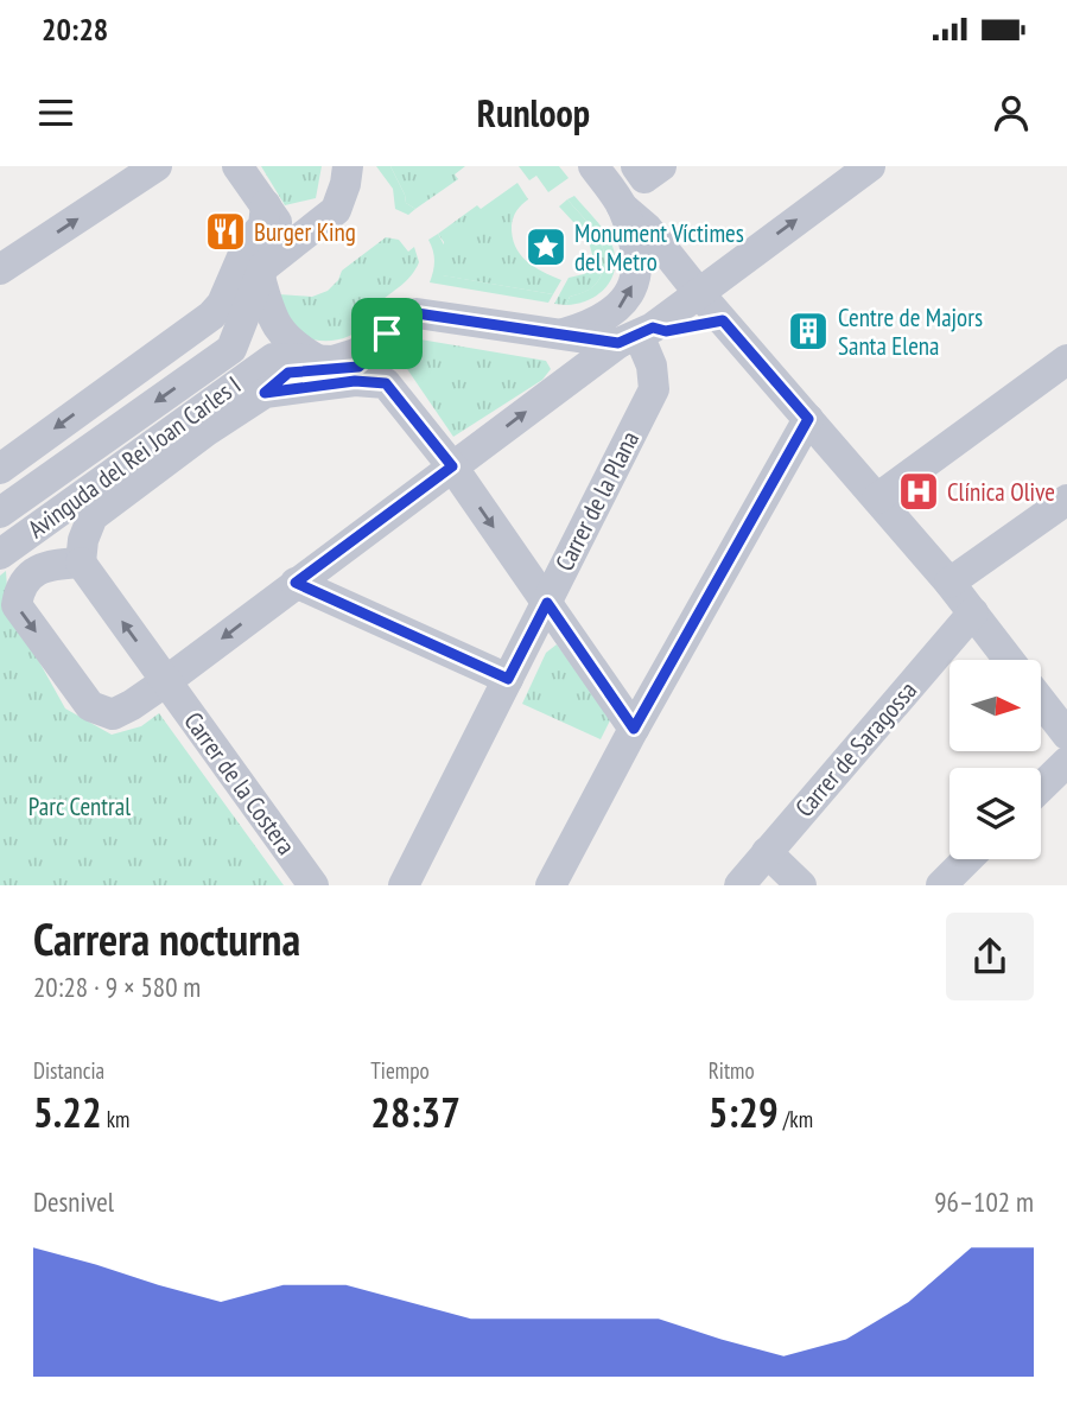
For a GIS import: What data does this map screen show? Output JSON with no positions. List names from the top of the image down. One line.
{"streets":{"street":["Avinguda del Rei Joan Carles I","Carrer de la Plana","Carrer de Saragossa","Carrer de la Costera"]},"crossings":[["Avinguda del Rei Joan Carles I","Carrer de la Plana"],["Avinguda del Rei Joan Carles I","Carrer de la Costera"]],"one_way":["Carrer de la Costera"],"parks":["Parc Central"],"places":{"restaurant":["Burger King"],"place":["Monument Víctimes del Metro"],"building":["Centre de Majors Santa Elena"],"hospital":["Clínica Olive"]},"north":"right","page":{"status":"20:28","header":"Runloop","heading":["Carrera nocturna","20:28 · 9 × 580 m"],"stats":[["Distancia","5.22 km"],["Tiempo","28:37"],["Ritmo","5:29 /km"]],"chart":["Desnivel","96–102 m"]}}
